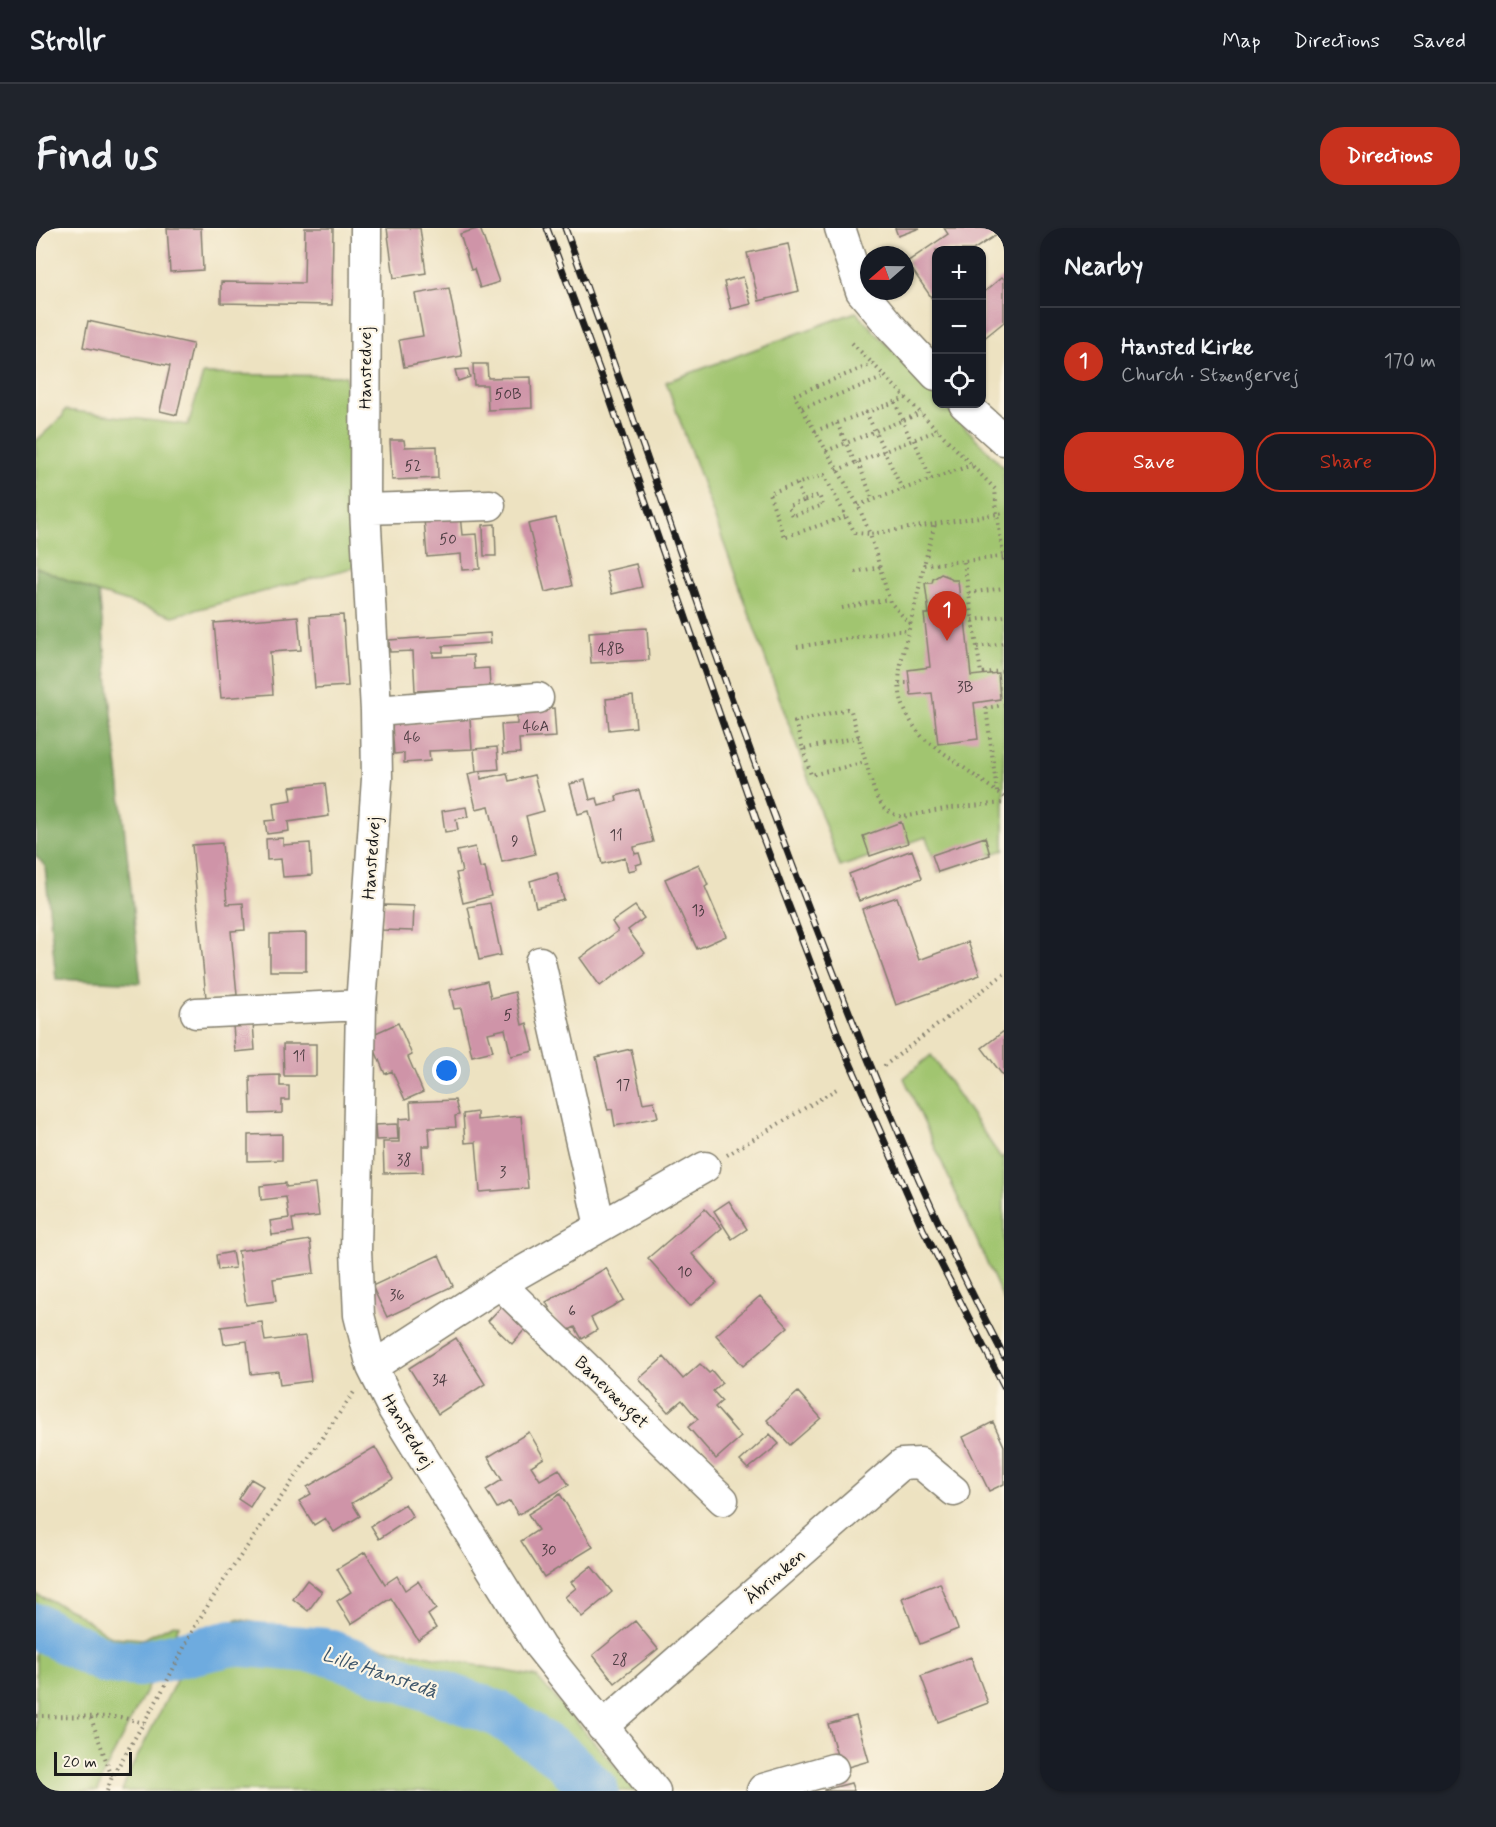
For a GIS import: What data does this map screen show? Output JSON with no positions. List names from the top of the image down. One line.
{"streets":{"street":["Hanstedvej","Banevænget","Åbrinken"]},"crossings":[["Hanstedvej","Åbrinken"]],"water":["Lille Hanstedå"],"house_numbers":["50B","52","50","48B","3B","46A","46","11","9","13","5","11","17","38","3","10","36","6","34","30","28"],"scale_bar":"20 m","north":"left","page":{"header":"Strollr","nav":["Map","Directions","Saved"],"buttons":["Directions",["Save","Share"]],"title":"Find us","heading":"Nearby","map_buttons":["+","−"],"list":[{"mark":"1","name":"Hansted Kirke","note":"Church · Stængervej","value":"170 m"}],"pins":"1","scale":"20 m"}}
